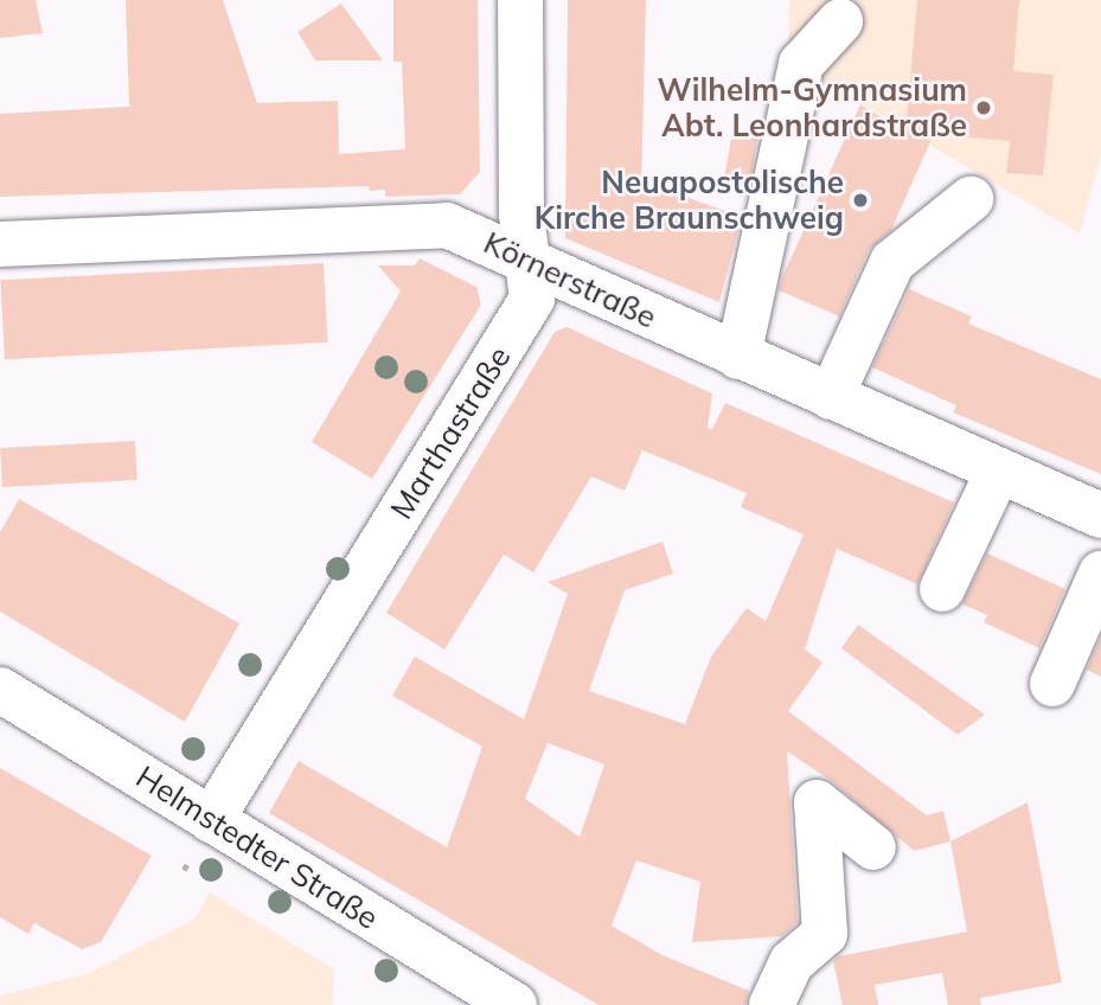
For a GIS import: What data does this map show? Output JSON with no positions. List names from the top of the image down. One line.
{"streets":{"street":["Körnerstraße","Marthastraße","Helmstedter Straße"]},"crossings":[["Körnerstraße","Marthastraße"],["Marthastraße","Helmstedter Straße"]],"places":["Wilhelm-Gymnasium Abt. Leonhardstraße","Neuapostolische Kirche Braunschweig"]}
